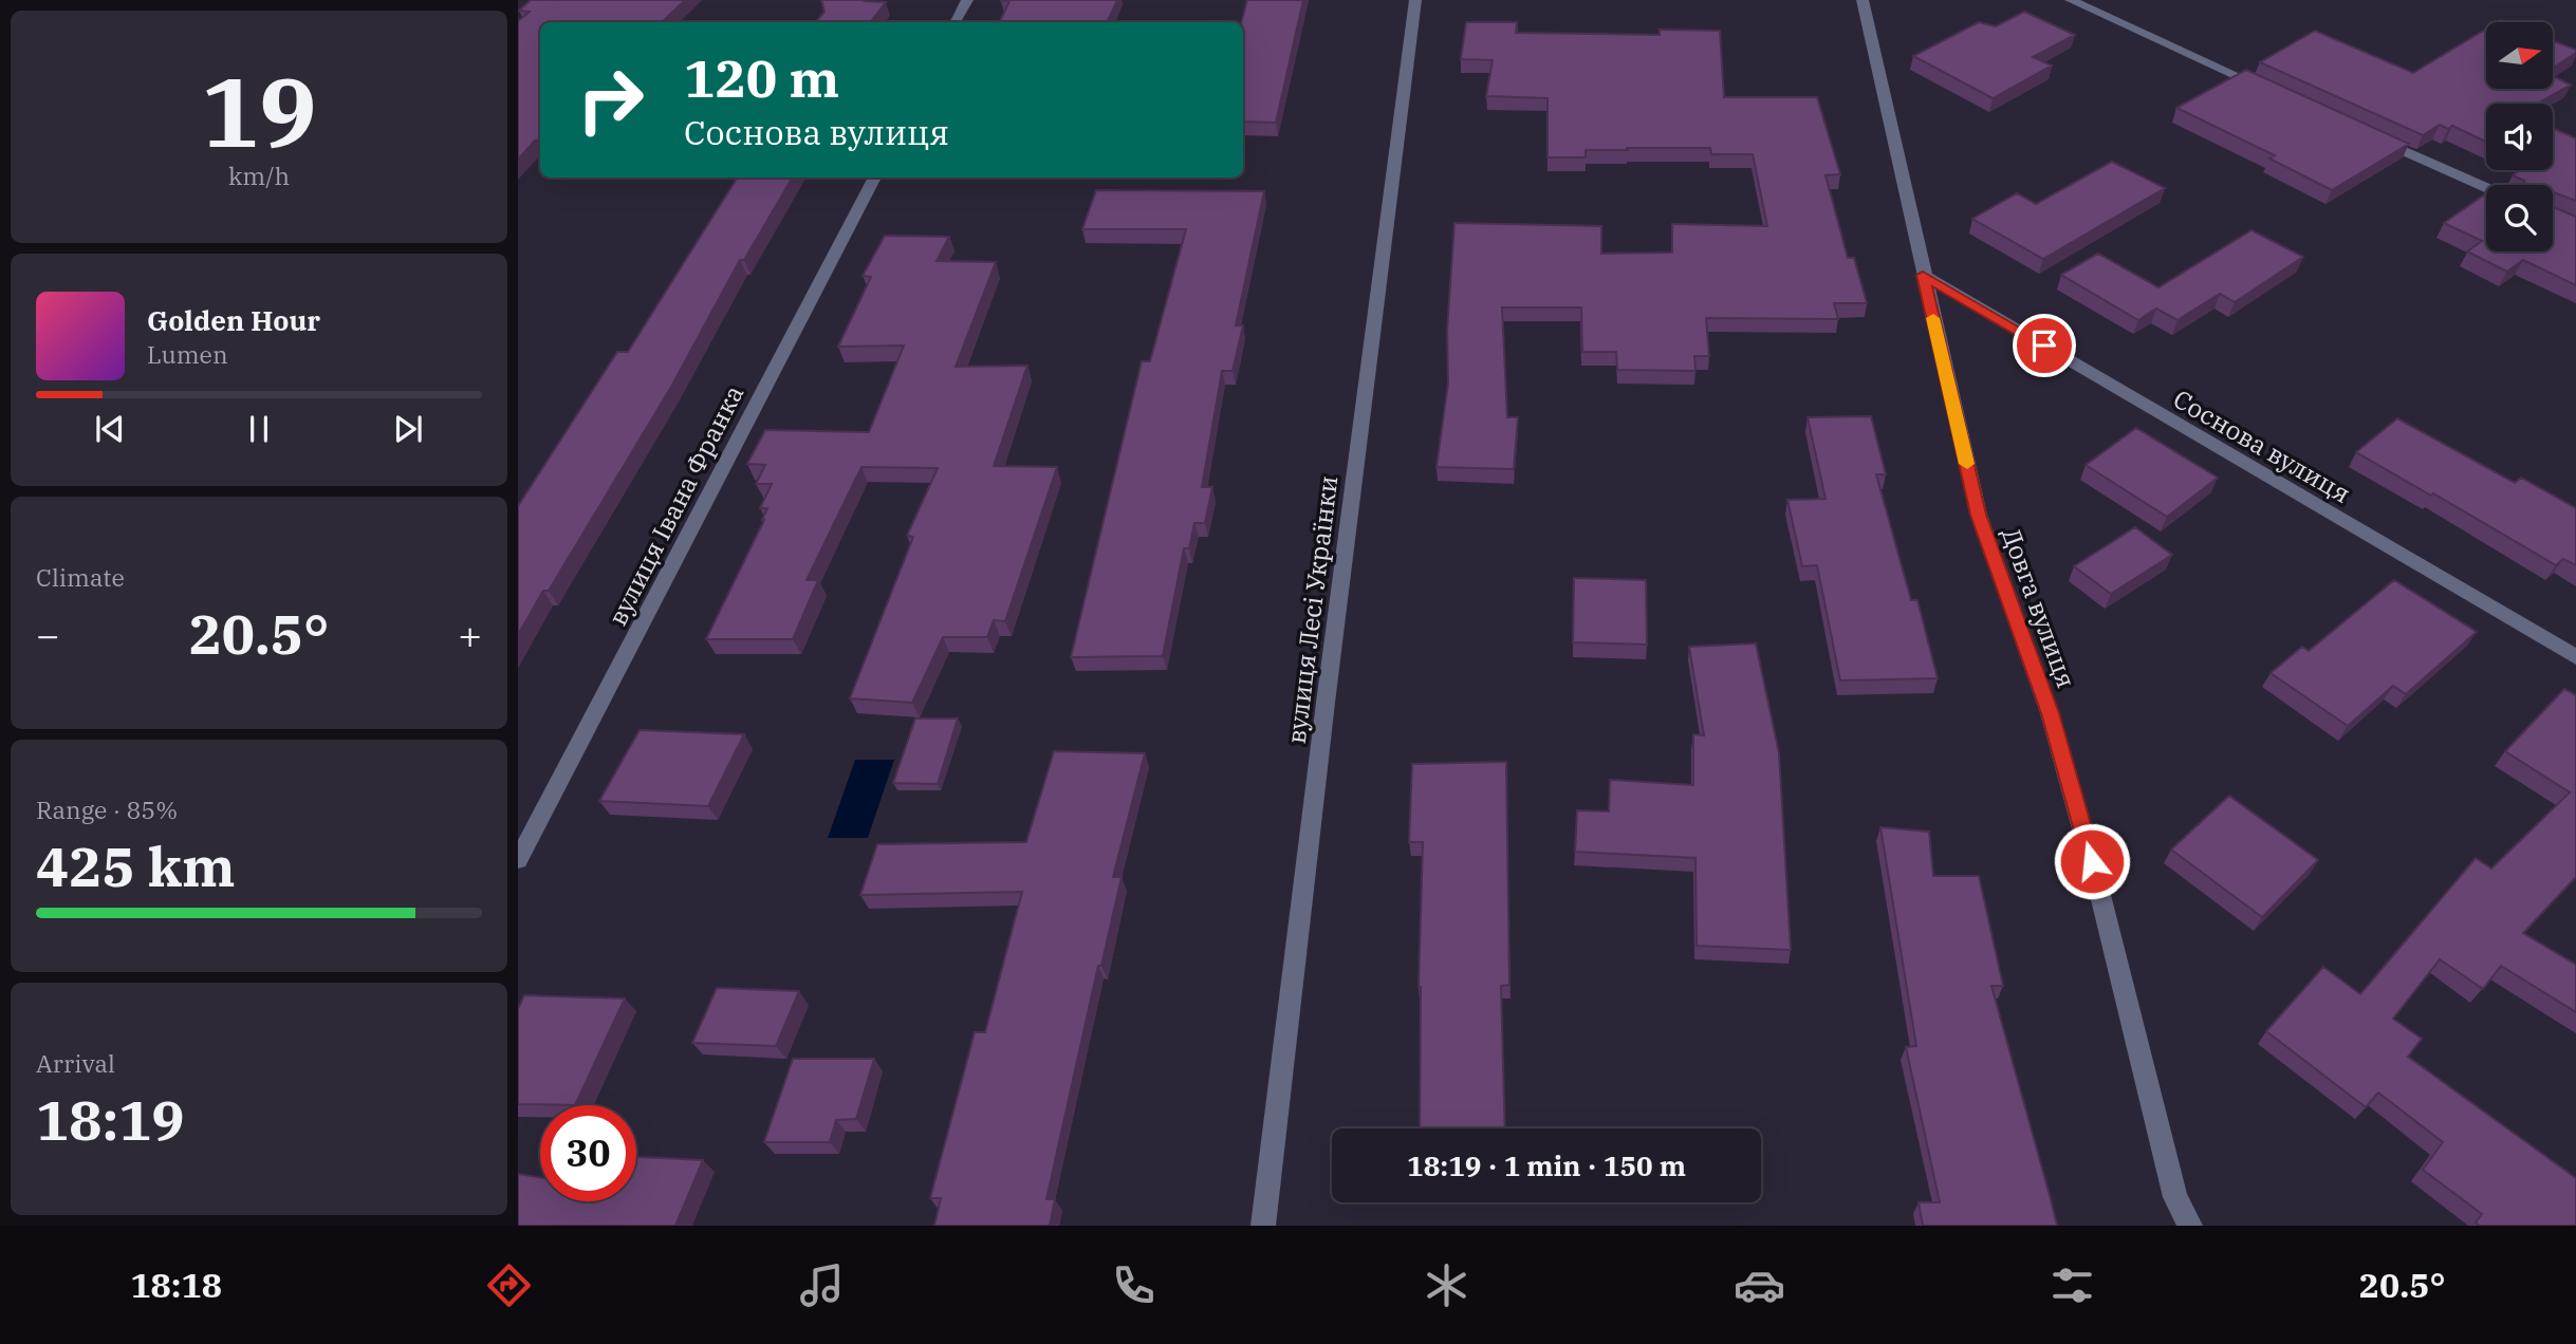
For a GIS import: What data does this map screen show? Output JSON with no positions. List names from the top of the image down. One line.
{"streets":{"street":["Соснова вулиця","вулиця Івана Франка","Довга вулиця","вулиця Лесі Українки"]},"crossings":[["Соснова вулиця","Довга вулиця"]],"north":"right","page":{"tile":[["19","km/h"],"Climate",["Range · 85%","425 km"],["Arrival","18:19"]],"turn":["120 m","Соснова вулиця"],"song":["Golden Hour","Lumen"],"heat":["−","20.5°","+"],"limit":"30","trip":"18:19 · 1 min · 150 m","tabs":["18:18","20.5°"]}}
